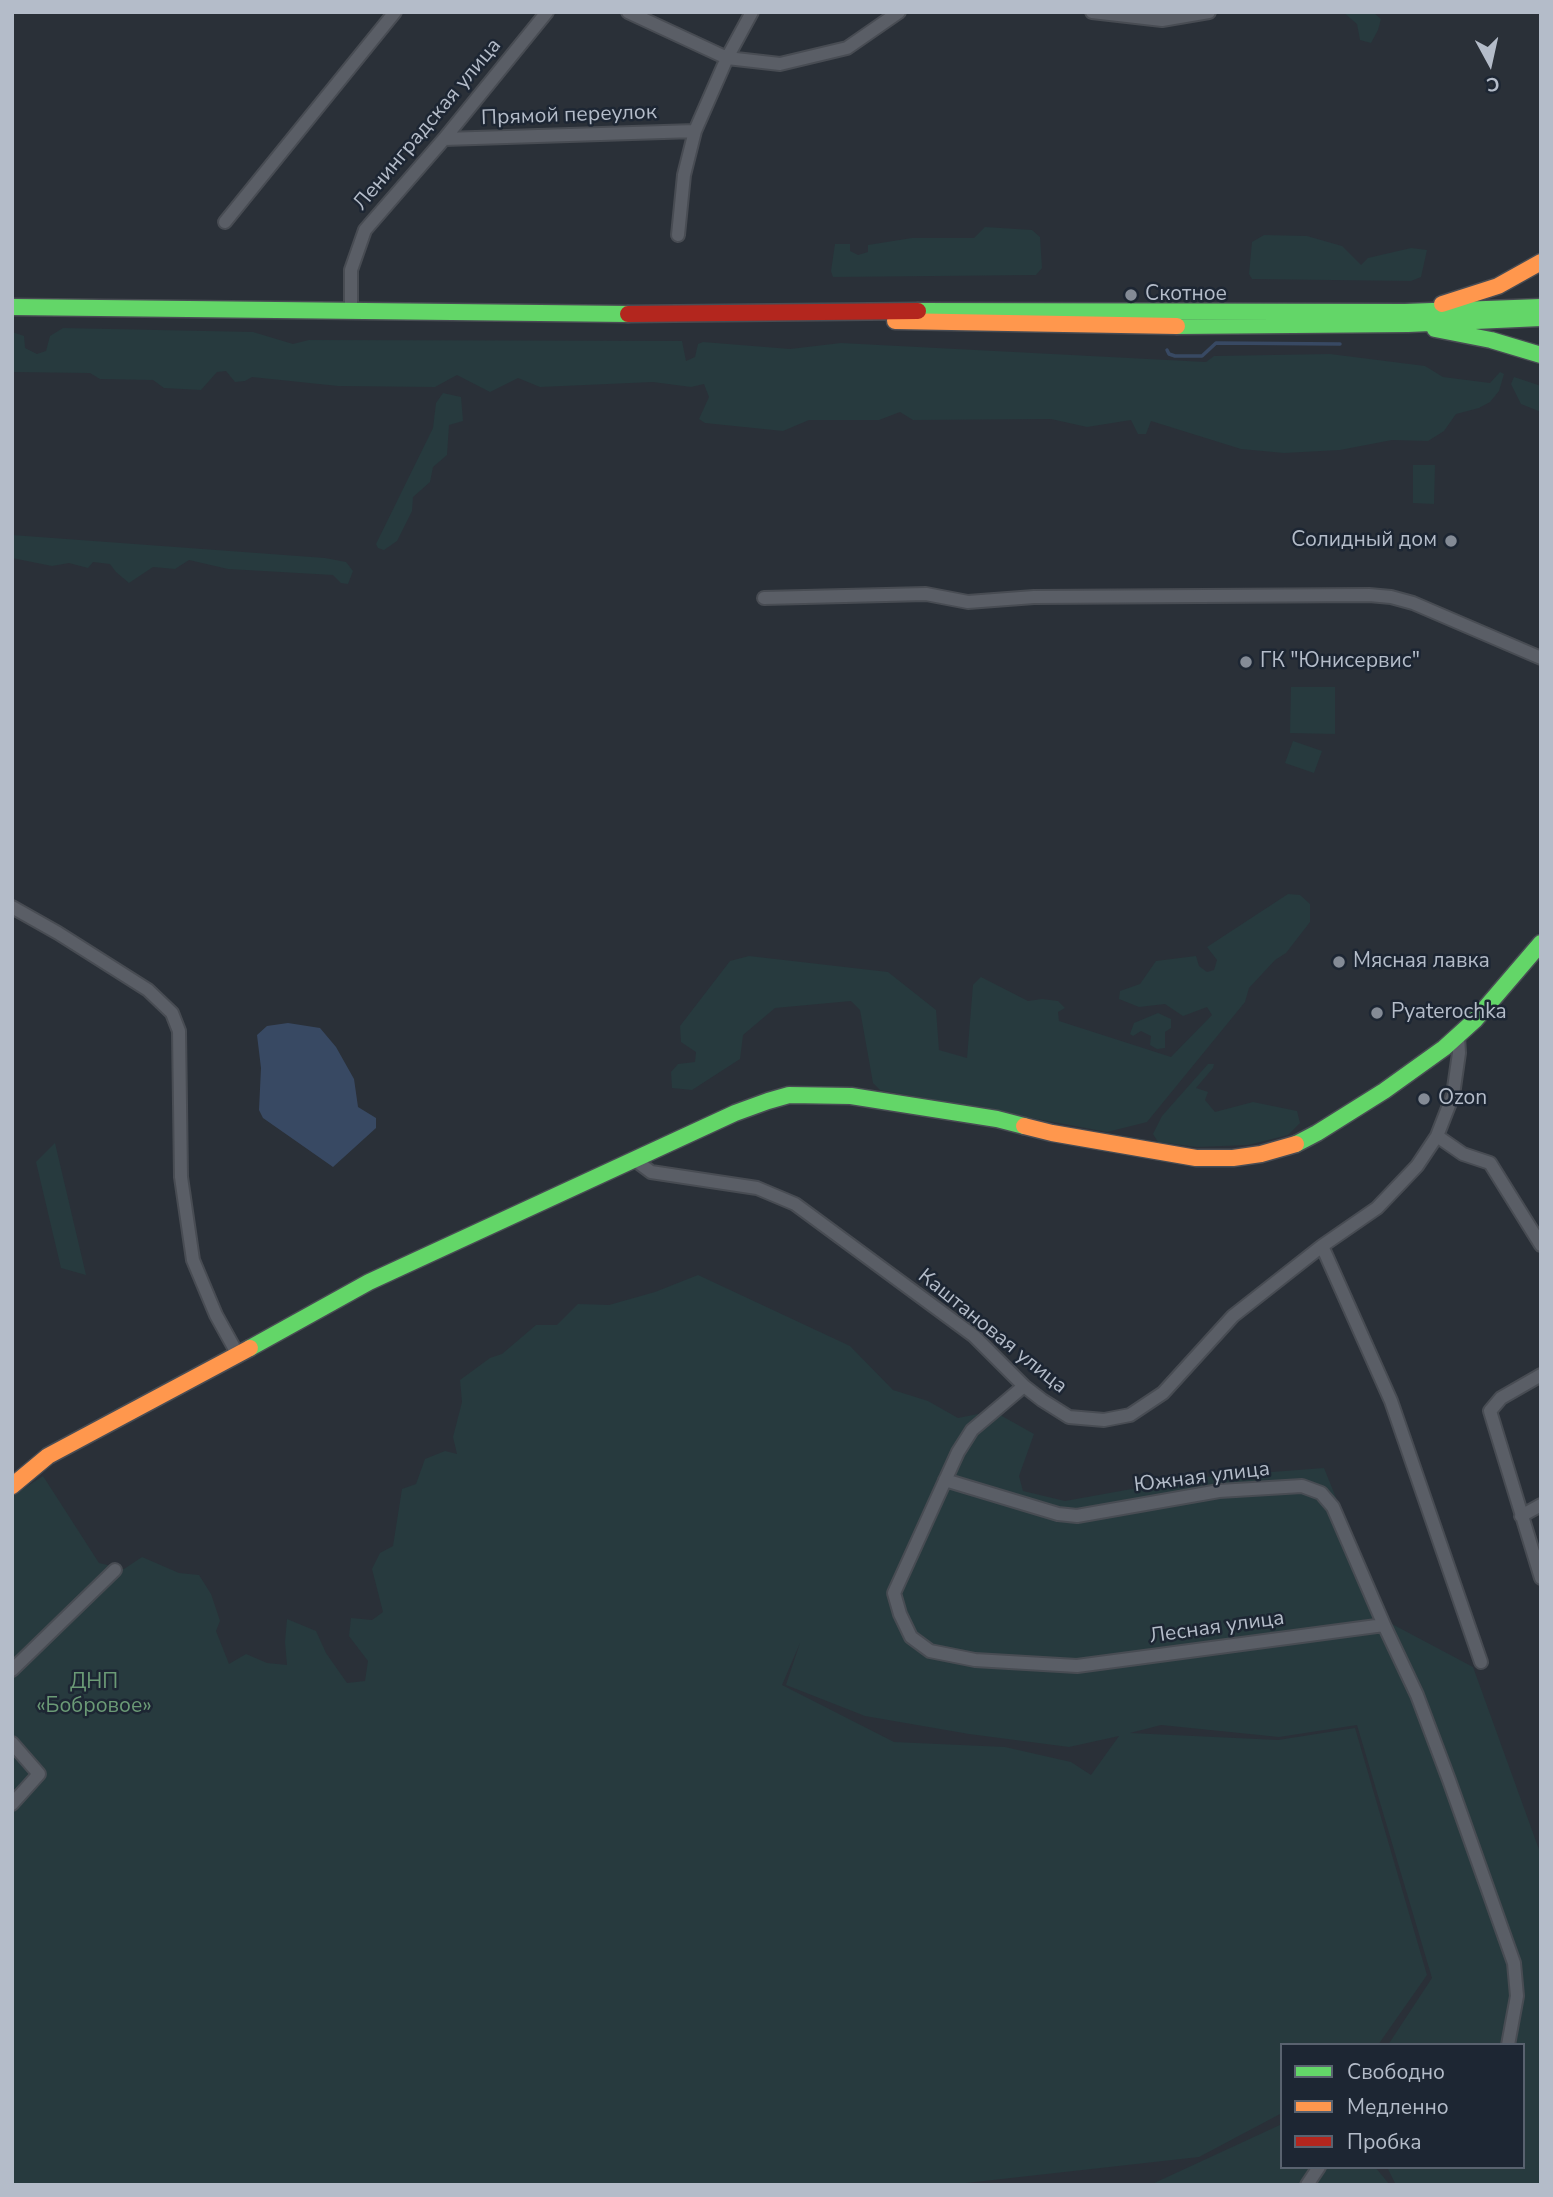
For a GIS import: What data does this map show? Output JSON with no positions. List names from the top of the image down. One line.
{"streets":{"street":["Прямой переулок","Ленинградская улица","Каштановая улица","Южная улица","Лесная улица"]},"crossings":[["Прямой переулок","Ленинградская улица"],["Каштановая улица","Лесная улица"],["Южная улица","Лесная улица"]],"parks":["ДНП «Бобровое»"],"places":["Скотное","Солидный дом","ГК \"Юнисервис\"","Мясная лавка","Pyaterochka","Ozon"],"legend":["Свободно","Медленно","Пробка"],"north":"bottom"}
